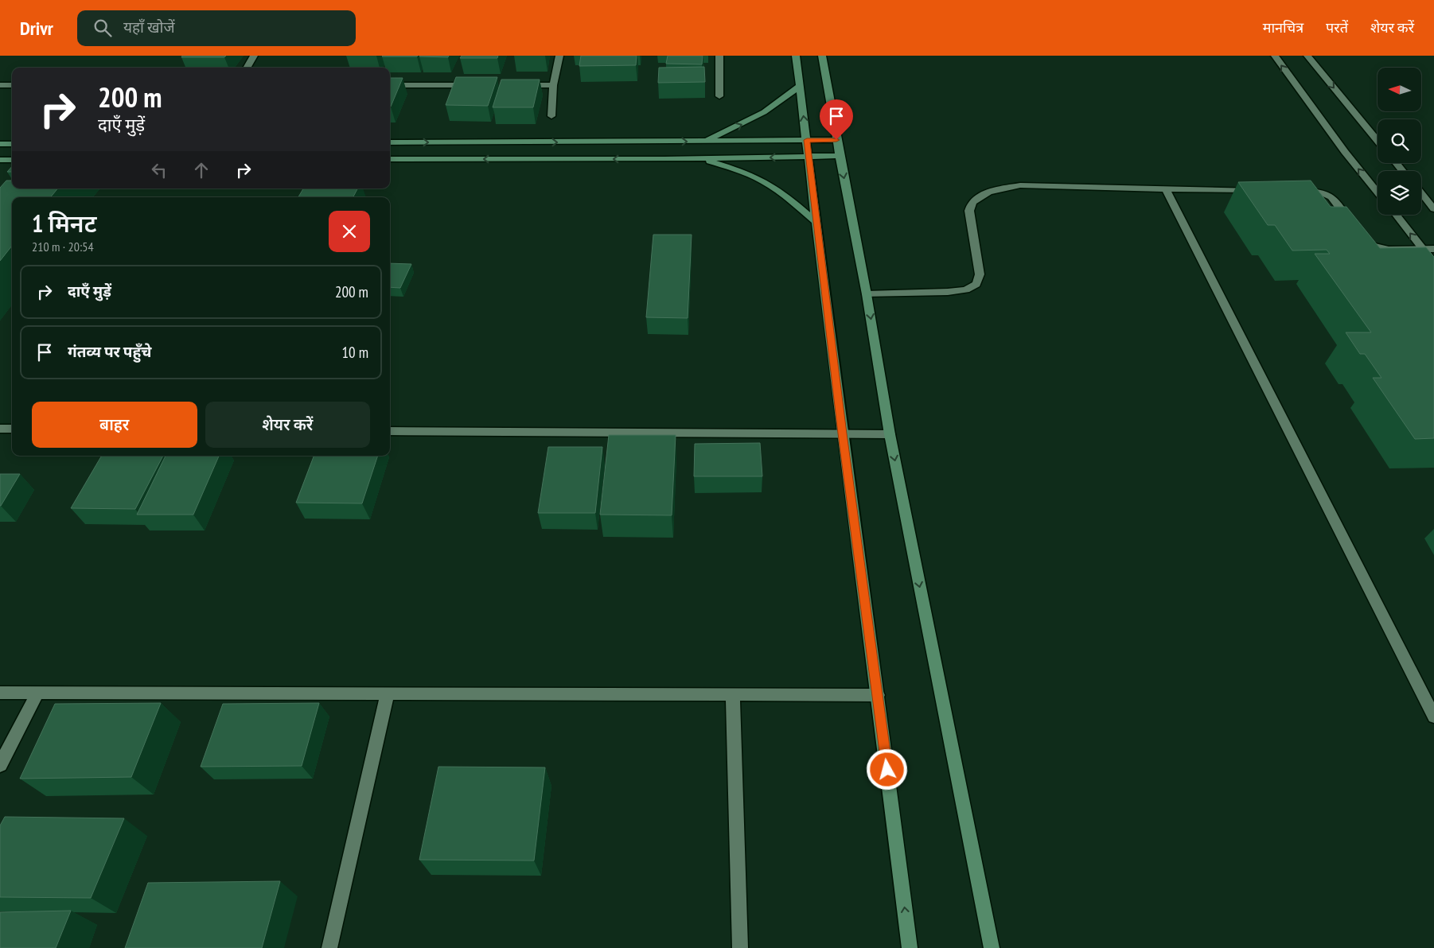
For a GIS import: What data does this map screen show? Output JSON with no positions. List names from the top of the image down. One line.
{"north":"left","page":{"header":"Drivr","search":"यहाँ खोजें","nav":["मानचित्र","परतें","शेयर करें"],"turn":["200 m","दाएँ मुड़ें"],"heading":["1 मिनट","210 m · 20:54"],"list":[{"name":"दाएँ मुड़ें","value":"200 m"},{"name":"गंतव्य पर पहुँचे","value":"10 m"}],"buttons":["बाहर","शेयर करें"]}}
